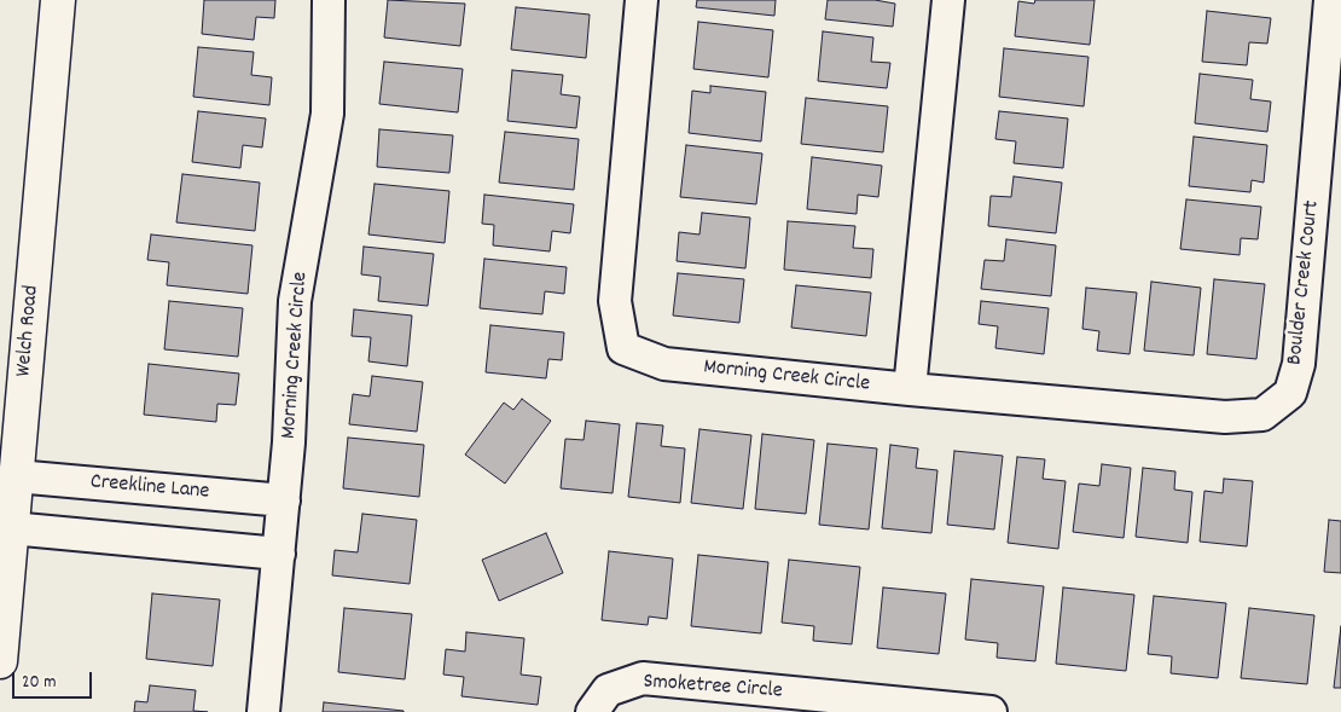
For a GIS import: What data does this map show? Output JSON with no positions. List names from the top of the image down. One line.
{"streets":{"main road":["Welch Road"],"street":["Boulder Creek Court","Morning Creek Circle","Creekline Lane","Smoketree Circle"]},"crossings":[["Boulder Creek Court","Morning Creek Circle"],["Welch Road","Creekline Lane"],["Morning Creek Circle","Creekline Lane"]],"scale_bar":"20 m"}
